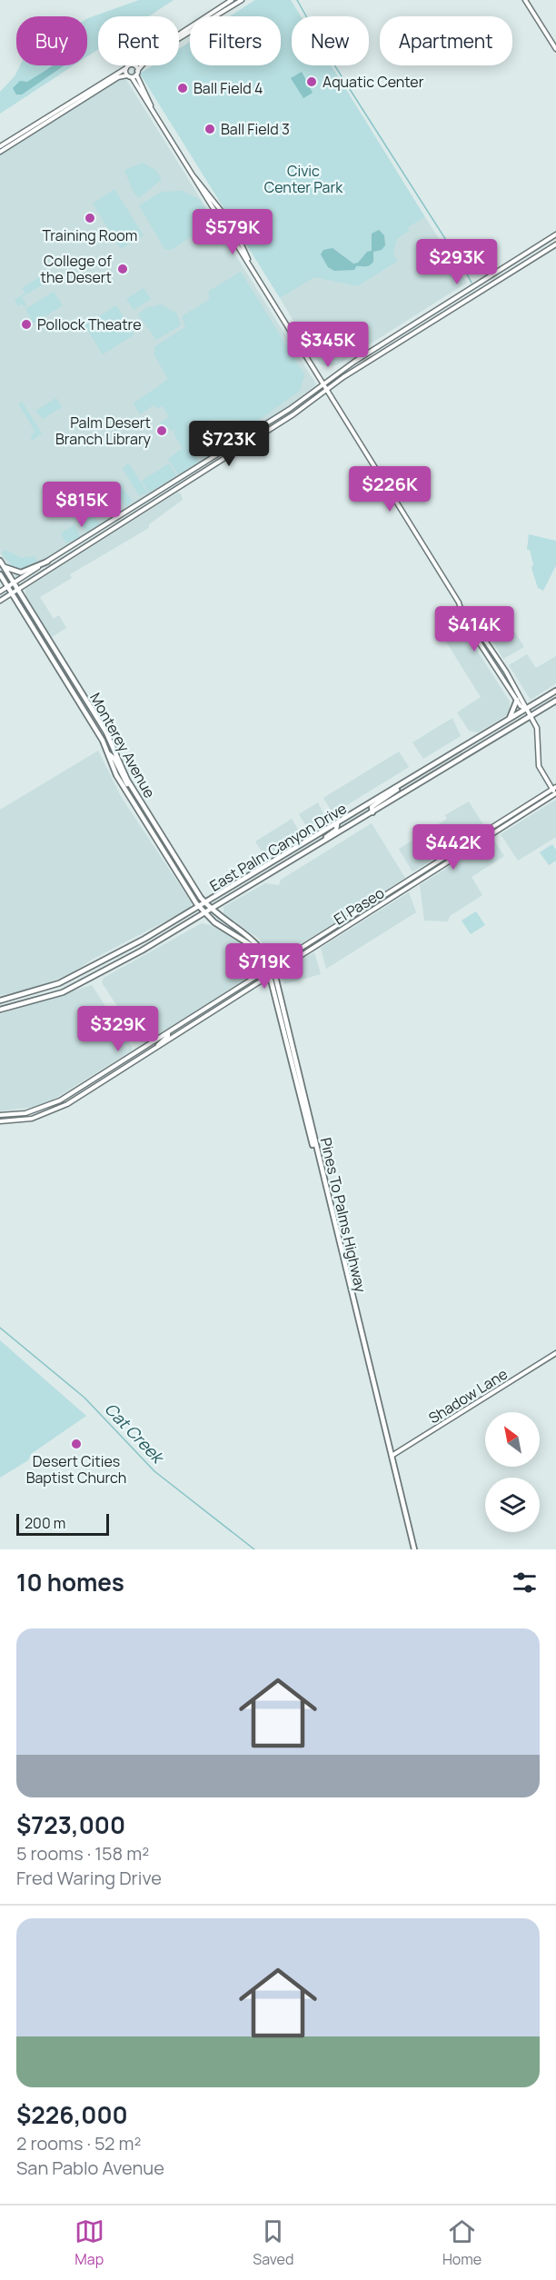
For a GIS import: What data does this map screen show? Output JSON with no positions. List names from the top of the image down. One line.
{"streets":{"main road":["Monterey Avenue","East Palm Canyon Drive","Pines To Palms Highway"],"street":["El Paseo","Shadow Lane"]},"crossings":[["Monterey Avenue","East Palm Canyon Drive"],["Monterey Avenue","Pines To Palms Highway"],["East Palm Canyon Drive","Pines To Palms Highway"],["El Paseo","Pines To Palms Highway"],["Pines To Palms Highway","Shadow Lane"]],"water":["Cat Creek"],"parks":["Civic Center Park"],"places":["Aquatic Center","Ball Field 4","Ball Field 3","Training Room","College of the Desert","Pollock Theatre","Palm Desert Branch Library","Desert Cities Baptist Church"],"scale_bar":"200 m","north":"top left","page":{"chip":["Buy","Rent","Filters","New","Apartment"],"price":["$579K","$293K","$345K","$723K","$226K","$815K","$414K","$442K","$719K","$329K"],"scale":"200 m","heading":"10 homes","list":[{"name":"$723,000","note":"5 rooms · 158 m² · Fred Waring Drive"},{"name":"$226,000","note":"2 rooms · 52 m² · San Pablo Avenue"}],"tabs":["Map","Saved","Home"]}}
